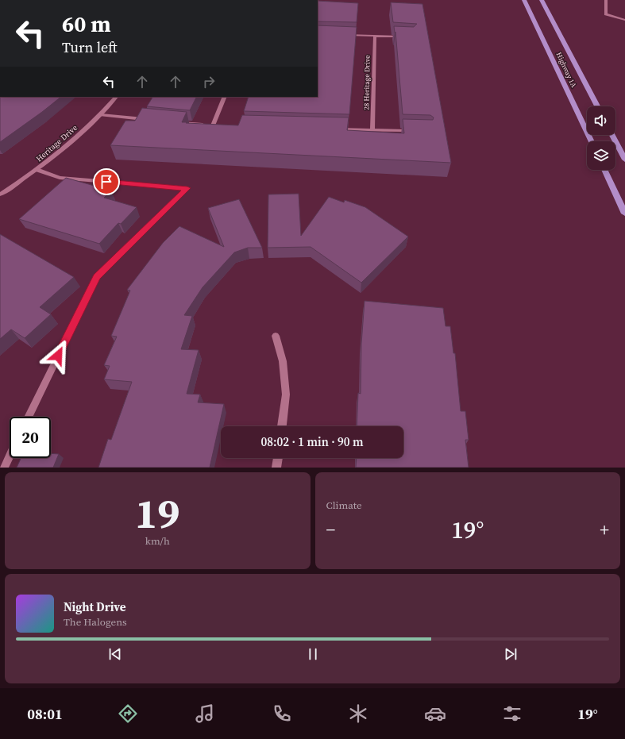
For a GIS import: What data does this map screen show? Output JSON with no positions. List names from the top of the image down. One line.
{"streets":{"main road":["Highway 1A"],"street":["28 Heritage Drive","Heritage Drive"]},"page":{"turn":["60 m","Turn left"],"limit":"20","trip":"08:02 · 1 min · 90 m","tile":[["19","km/h"],"Climate"],"heat":["−","19°","+"],"song":["Night Drive","The Halogens"],"tabs":["08:01","19°"]}}
